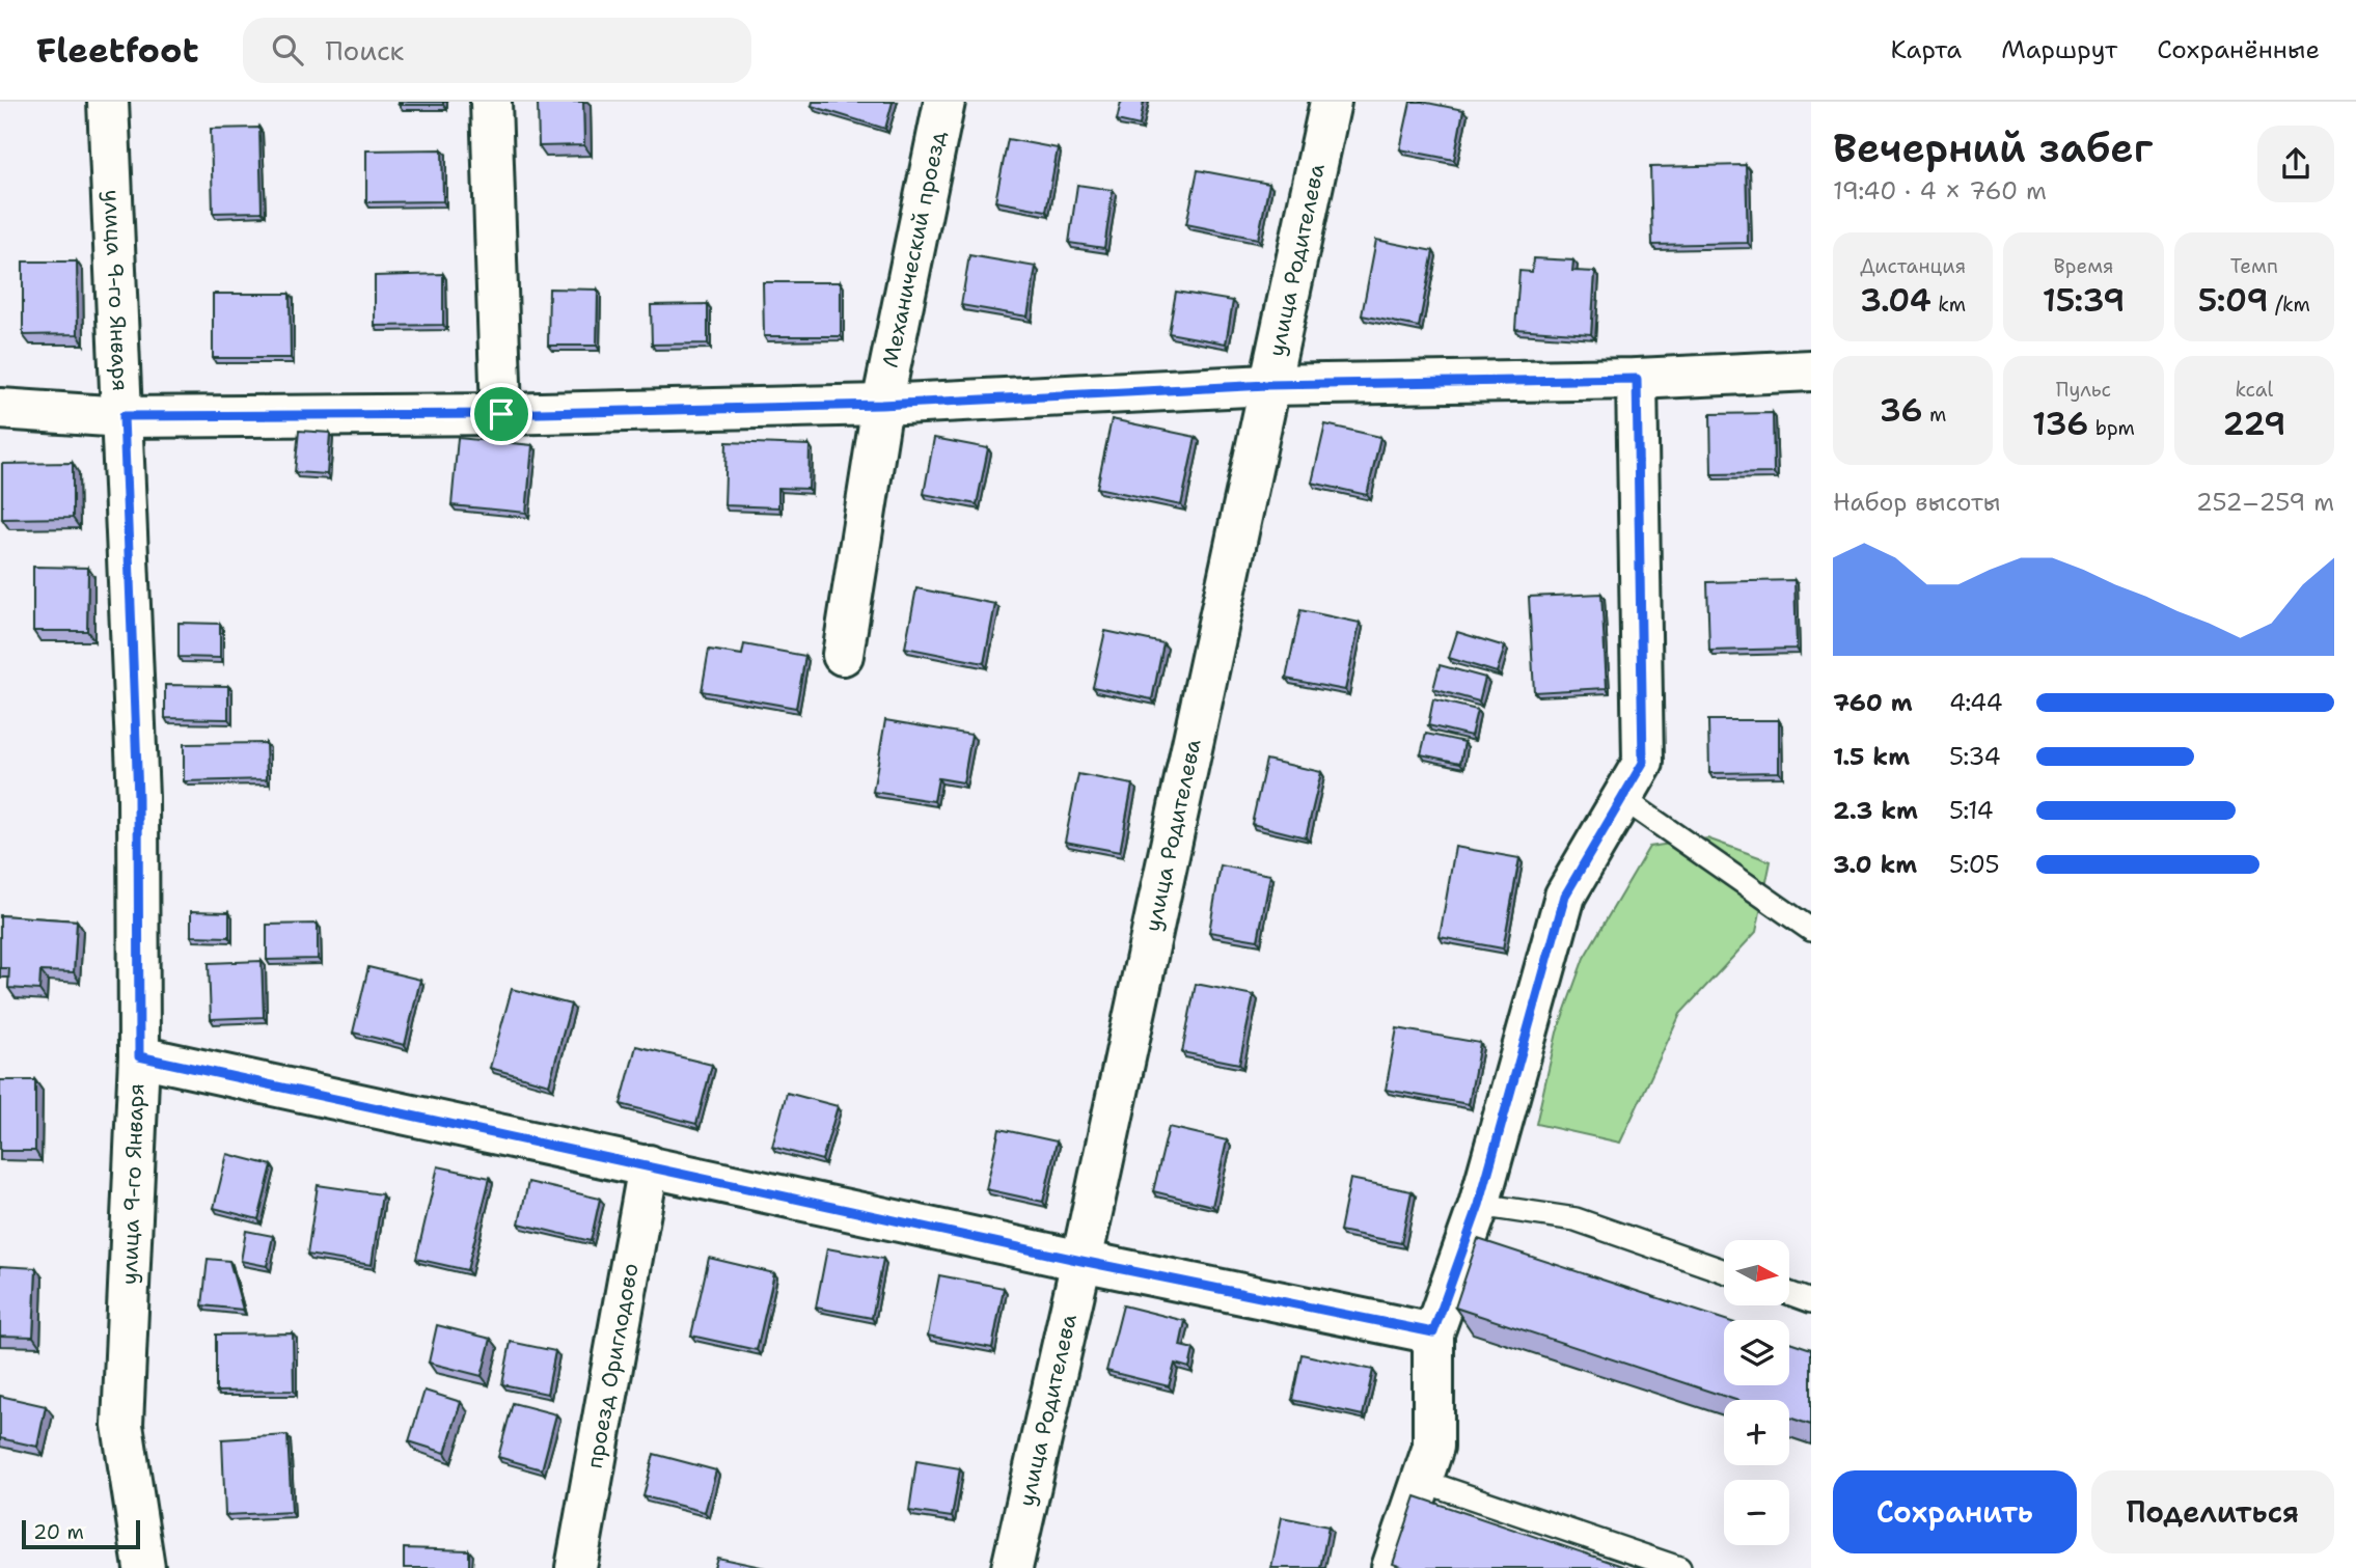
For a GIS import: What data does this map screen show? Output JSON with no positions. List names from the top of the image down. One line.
{"streets":{"street":["Механический проезд","улица Родителева","улица 9-го Января","проезд Ориглодово"]},"scale_bar":"20 m","north":"right","page":{"header":"Fleetfoot","search":"Поиск","nav":["Карта","Маршрут","Сохранённые"],"heading":["Вечерний забег","19:40 · 4 × 760 m"],"stats":[["Дистанция","3.04 km"],["Время","15:39"],["Темп","5:09 /km"],["36 m"],["Пульс","136 bpm"],["kcal","229"]],"chart":["Набор высоты","252–259 m"],"list":[{"name":"760 m","note":"4:44"},{"name":"1.5 km","note":"5:34"},{"name":"2.3 km","note":"5:14"},{"name":"3.0 km","note":"5:05"}],"map_buttons":["+","−"],"buttons":["Сохранить","Поделиться"],"scale":"20 m"}}
